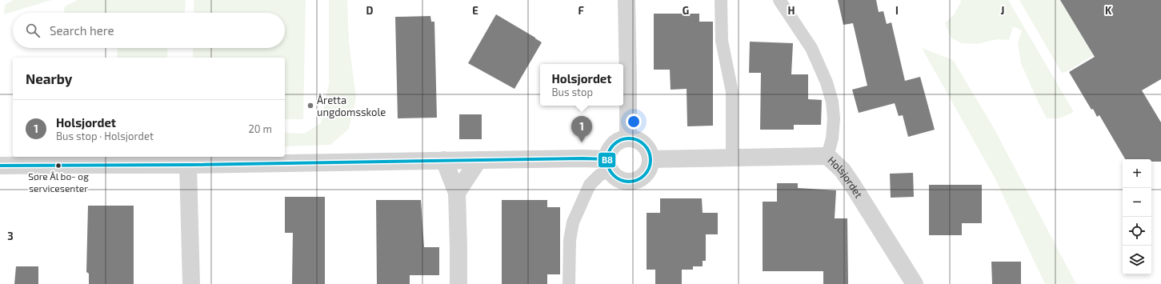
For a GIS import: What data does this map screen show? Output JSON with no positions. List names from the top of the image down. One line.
{"streets":{"street":["Holsjordet"]},"places":["Åretta ungdomsskole","Søre Ål bo- og servicesenter"],"lines":["transit line B8"],"page":{"search":"Search here","heading":"Nearby","popup":["Holsjordet","Bus stop"],"list":[{"mark":"1","name":"Holsjordet","note":"Bus stop · Holsjordet","value":"20 m"}],"pins":"1","map_buttons":["+","−"]},"grid":{"columns":["D","E","F","G","H","I","J","K"],"rows":["3"]}}
